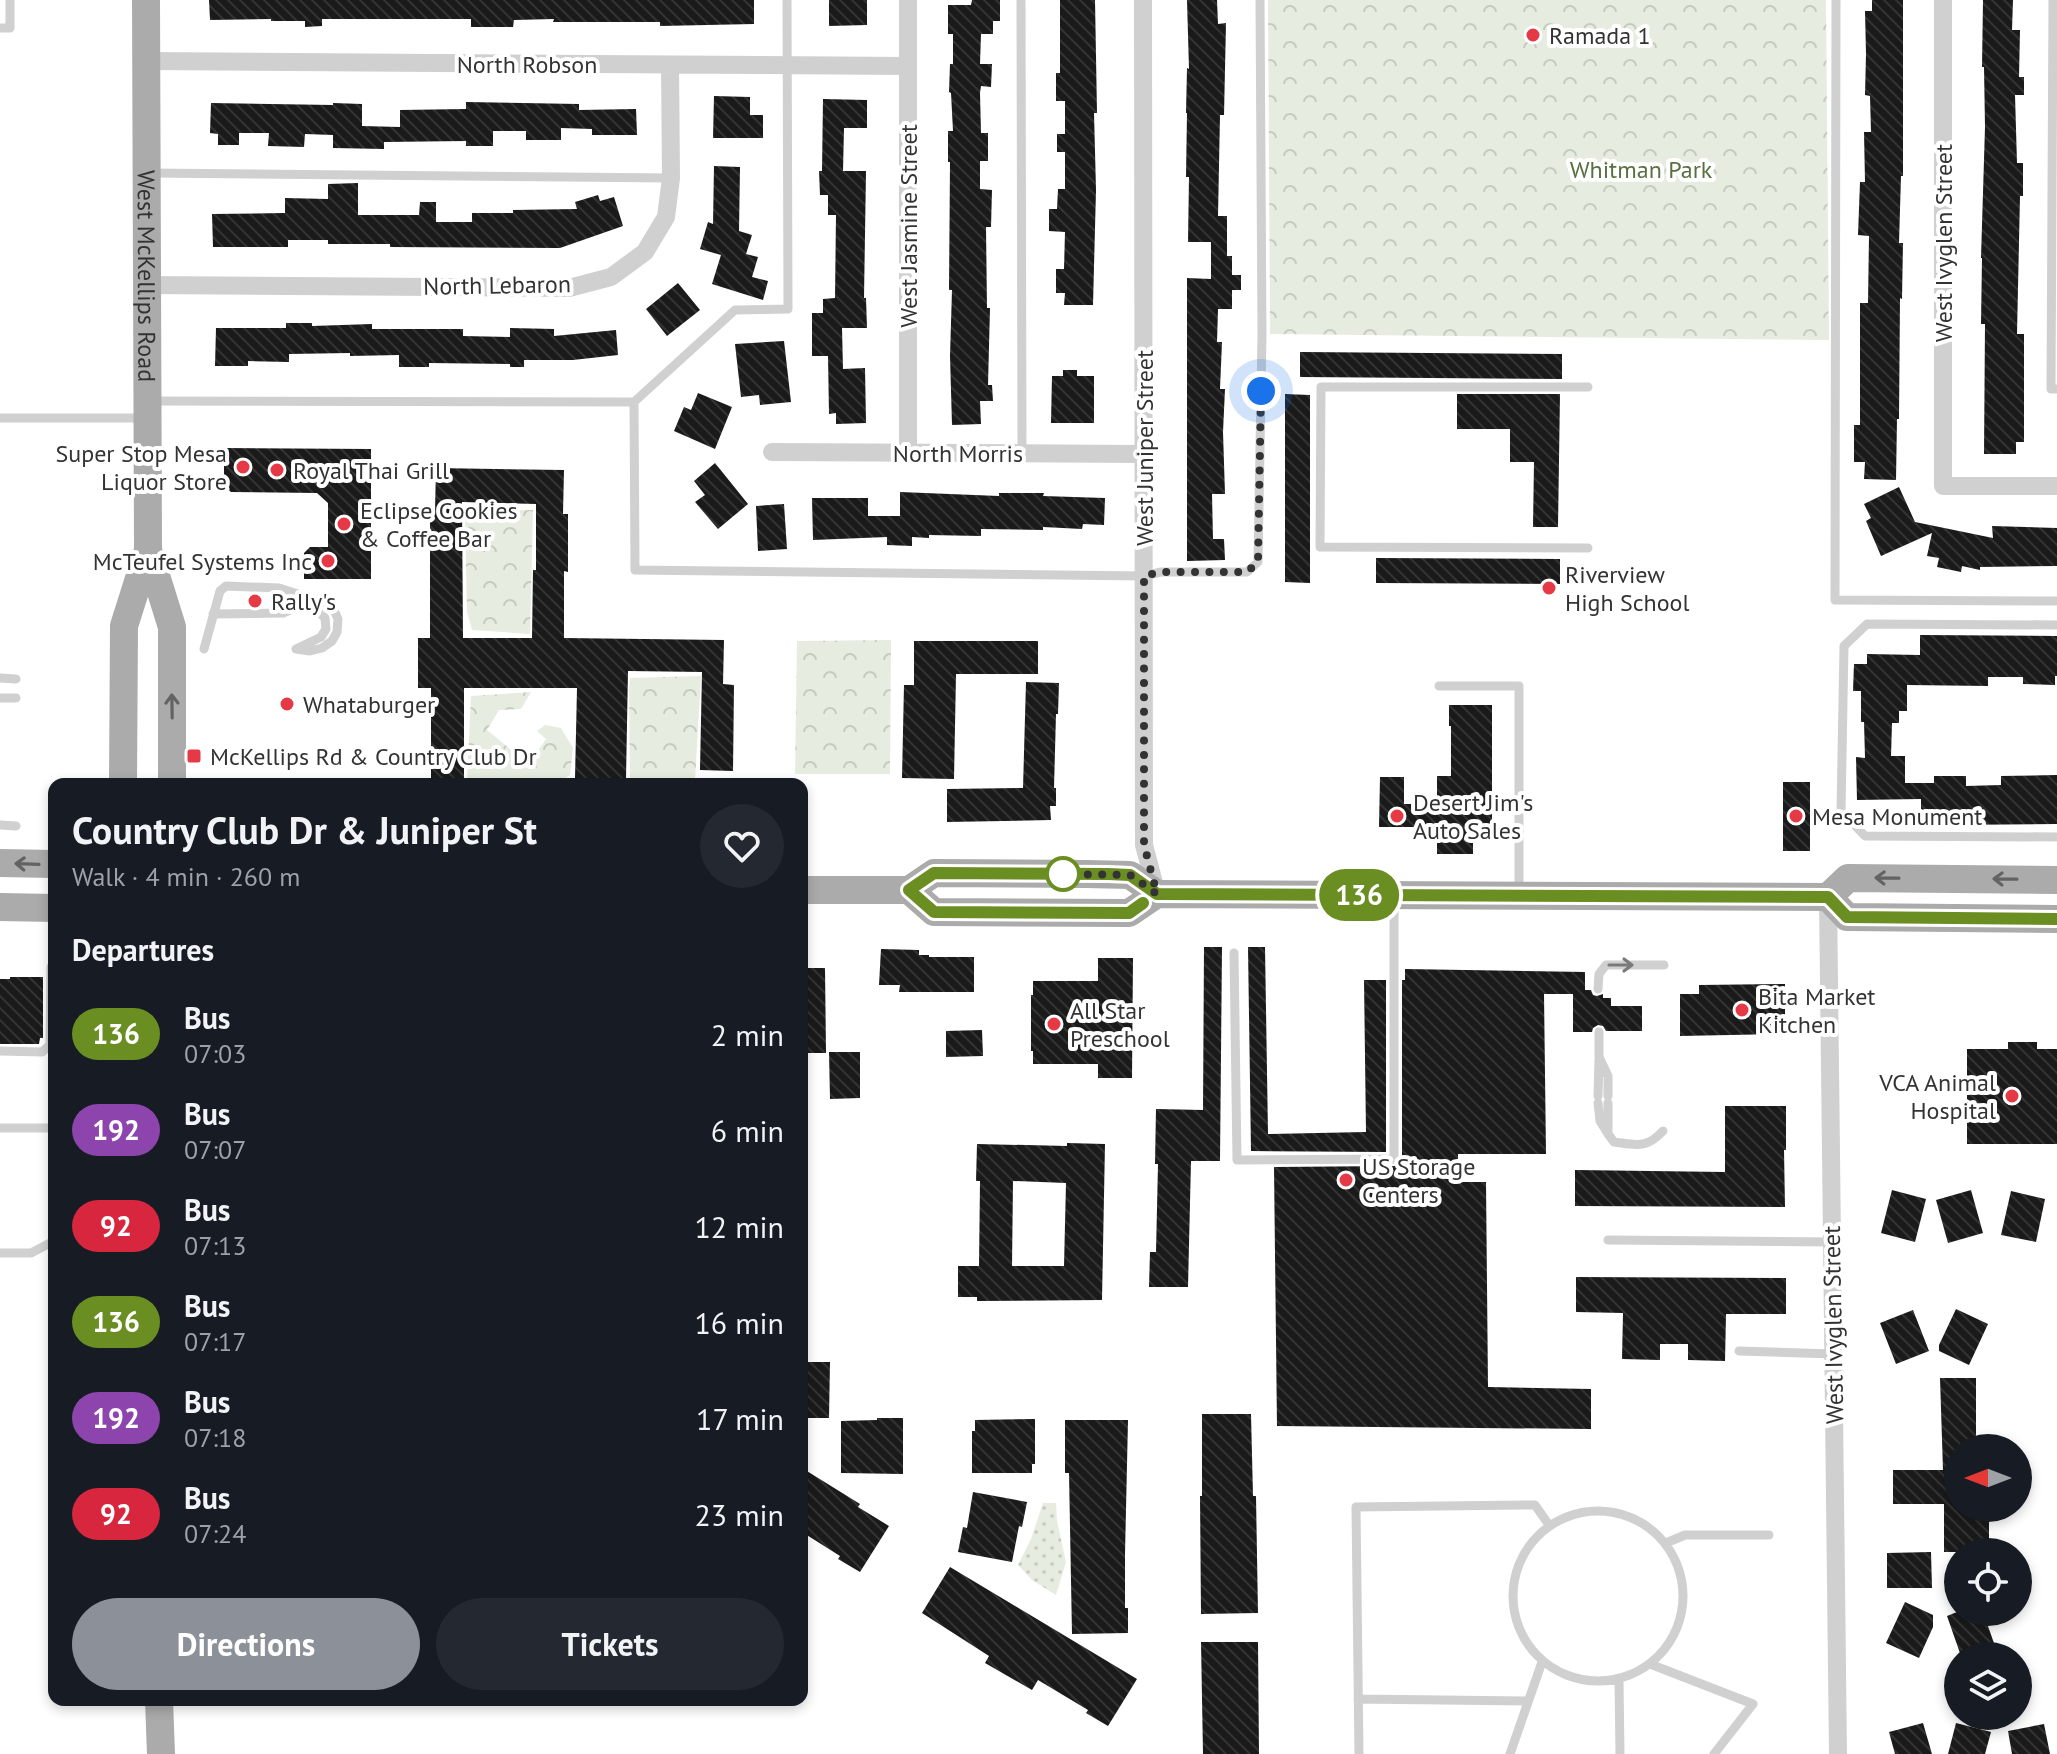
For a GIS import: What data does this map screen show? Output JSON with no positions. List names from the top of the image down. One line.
{"streets":{"main road":["West McKellips Road"],"street":["North Robson","West Jasmine Street","West Ivyglen Street","North Lebaron","West Juniper Street","North Morris"]},"crossings":[["North Robson","West Jasmine Street"],["North Robson","West McKellips Road"],["North Robson","North Lebaron"],["West Jasmine Street","North Morris"],["West McKellips Road","North Lebaron"],["West Juniper Street","North Morris"]],"parks":["Whitman Park"],"places":{"other":["Ramada 1","Super Stop Mesa Liquor Store","Royal Thai Grill","Eclipse Cookies & Coffee Bar","McTeufel Systems Inc","Riverview High School","Rally's","Whataburger","Desert Jim's Auto Sales","Mesa Monument","Bita Market Kitchen","All Star Preschool","VCA Animal Hospital","US Storage Centers"],"transit":["McKellips Rd & Country Club Dr"]},"lines":["bus line 136"],"north":"left","page":{"on_map":"136","heading":[["Country Club Dr & Juniper St","Walk · 4 min · 260 m"],"Departures"],"list":[{"mark":"136","name":"Bus","note":"07:03","value":"2 min"},{"mark":"192","name":"Bus","note":"07:07","value":"6 min"},{"mark":"92","name":"Bus","note":"07:13","value":"12 min"},{"mark":"136","name":"Bus","note":"07:17","value":"16 min"},{"mark":"192","name":"Bus","note":"07:18","value":"17 min"},{"mark":"92","name":"Bus","note":"07:24","value":"23 min"}],"buttons":["Directions","Tickets"]}}
